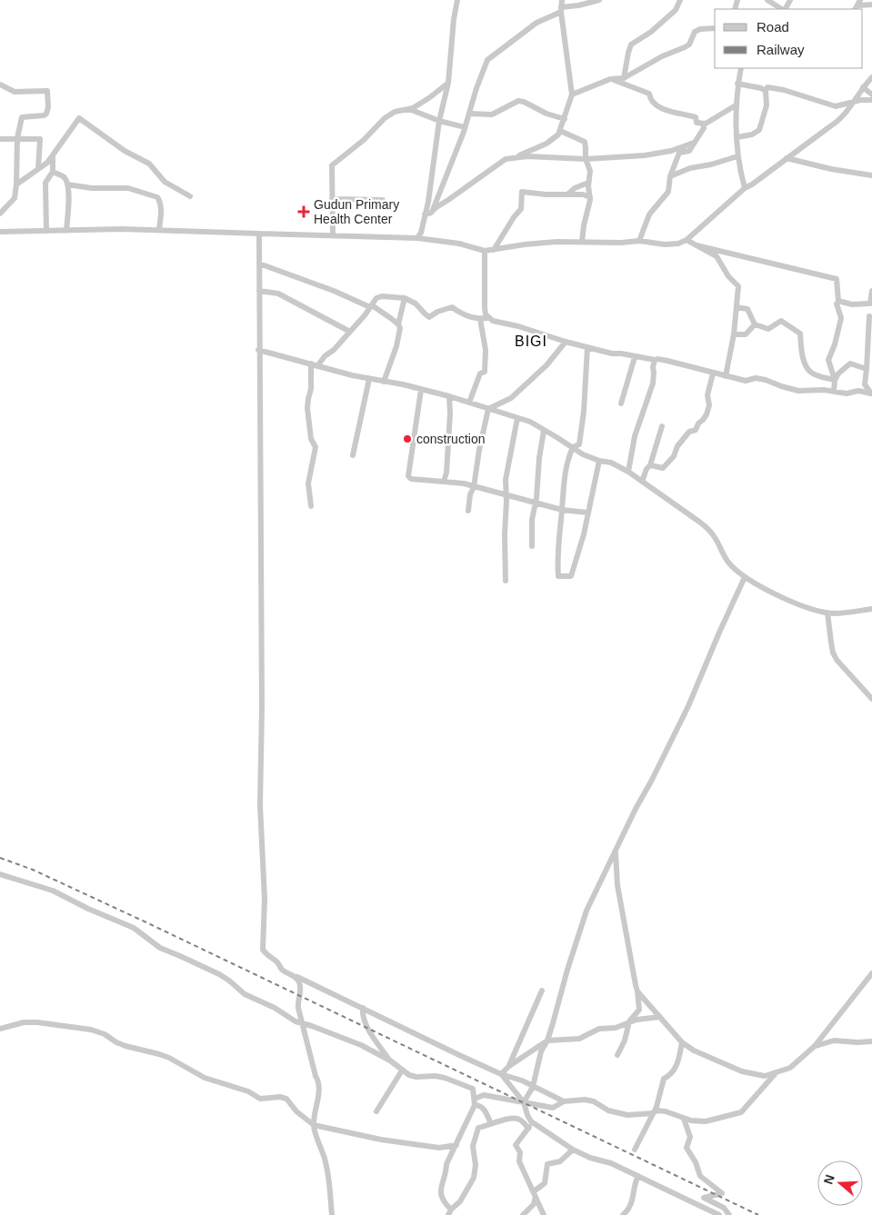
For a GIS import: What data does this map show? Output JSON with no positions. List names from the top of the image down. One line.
{"districts":["BIGI"],"places":{"health":["Gudun Primary Health Center"],"other":["construction"]},"legend":["Road","Railway"],"north":"left"}
